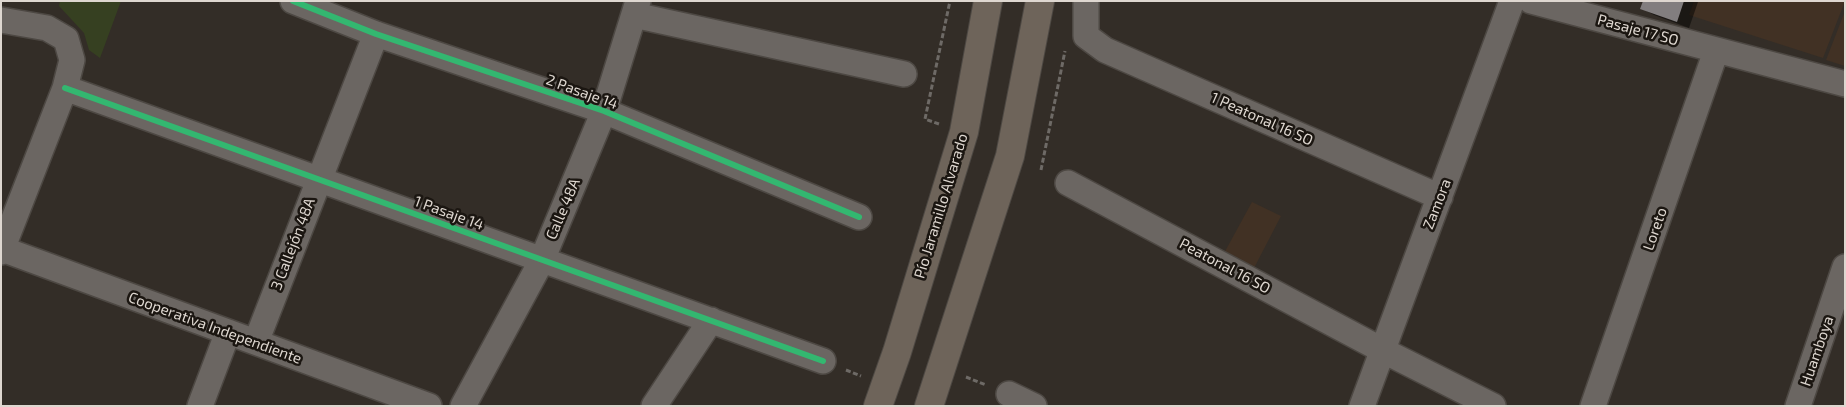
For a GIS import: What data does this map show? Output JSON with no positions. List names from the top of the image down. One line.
{"streets":{"highway":["Pío Jaramillo Alvarado"],"street":["Pasaje 17 SO","2 Pasaje 14","1 Peatonal 16 SO","Zamora","Calle 48A","1 Pasaje 14","Loreto","3 Callejón 48A","Peatonal 16 SO","Cooperativa Independiente","Huamboya"]},"crossings":[["Pasaje 17 SO","Loreto"],["2 Pasaje 14","Calle 48A"],["2 Pasaje 14","3 Callejón 48A"],["1 Peatonal 16 SO","Zamora"],["Zamora","Peatonal 16 SO"],["Calle 48A","1 Pasaje 14"],["1 Pasaje 14","3 Callejón 48A"],["3 Callejón 48A","Cooperativa Independiente"]]}
